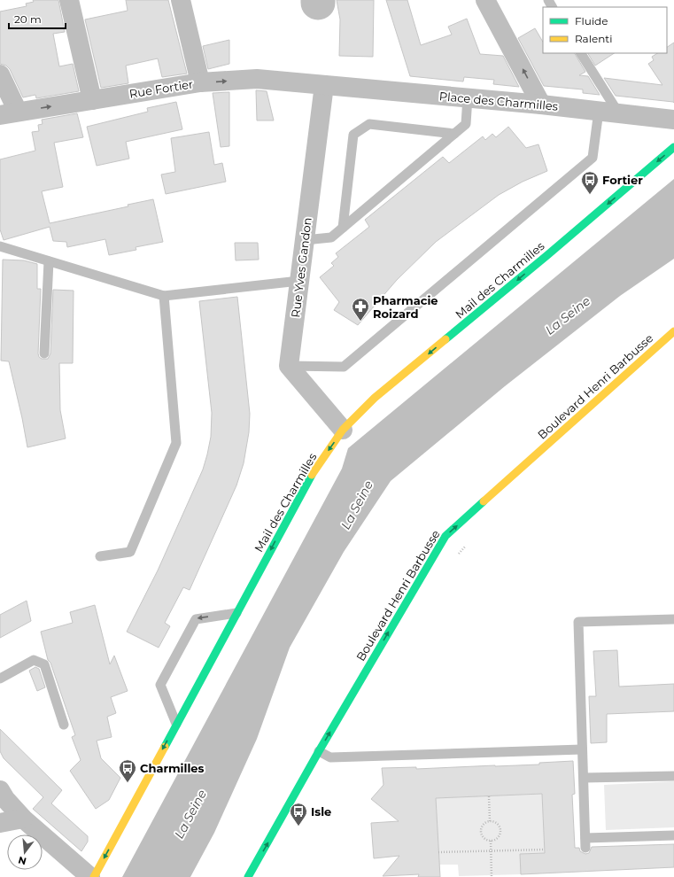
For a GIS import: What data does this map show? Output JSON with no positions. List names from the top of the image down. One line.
{"streets":{"main road":["Mail des Charmilles","Boulevard Henri Barbusse"],"street":["Rue Fortier","Place des Charmilles","Rue Yves Gandon"]},"crossings":[["Rue Fortier","Place des Charmilles"],["Rue Fortier","Rue Yves Gandon"],["Place des Charmilles","Rue Yves Gandon"]],"one_way":["Rue Fortier","Mail des Charmilles","Boulevard Henri Barbusse"],"water":["La Seine"],"places":{"bus stop":["Fortier","Charmilles","Isle"],"pharmacy":["Pharmacie Roizard"]},"legend":["Fluide","Ralenti"],"scale_bar":"20 m","north":"bottom"}
